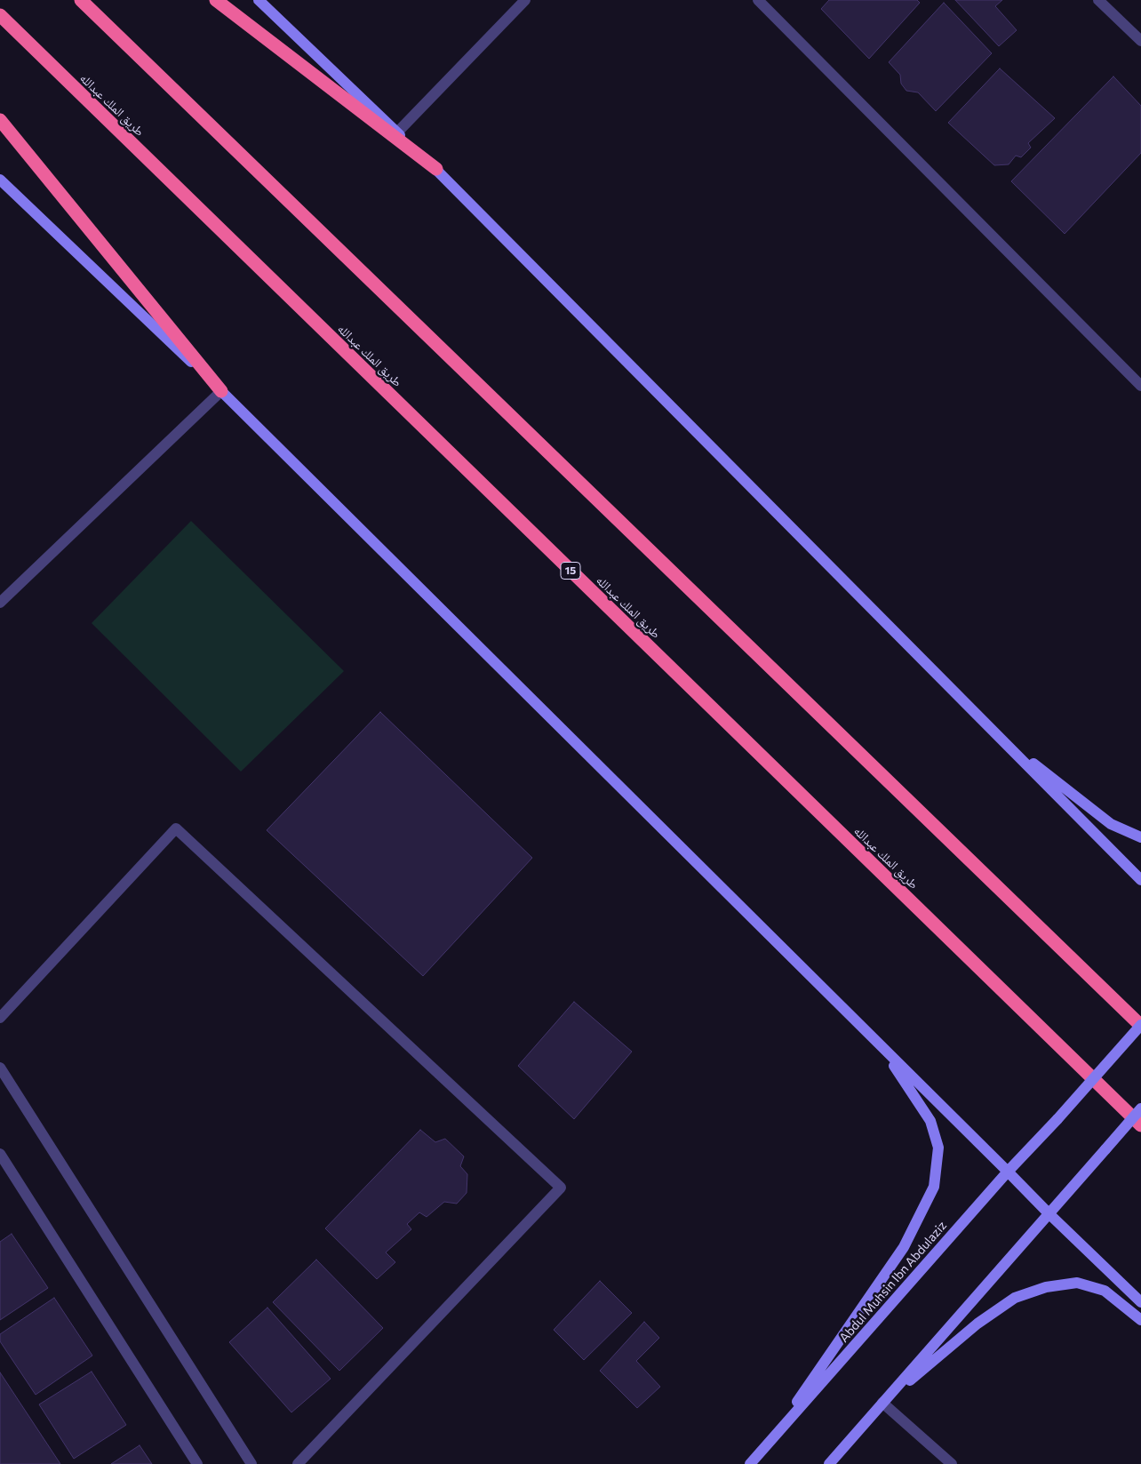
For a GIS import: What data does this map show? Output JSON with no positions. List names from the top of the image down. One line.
{"streets":{"highway":["طريق الملك عبدالله","15"],"main road":["Abdul Muhsin Ibn Abdulaziz"]}}
